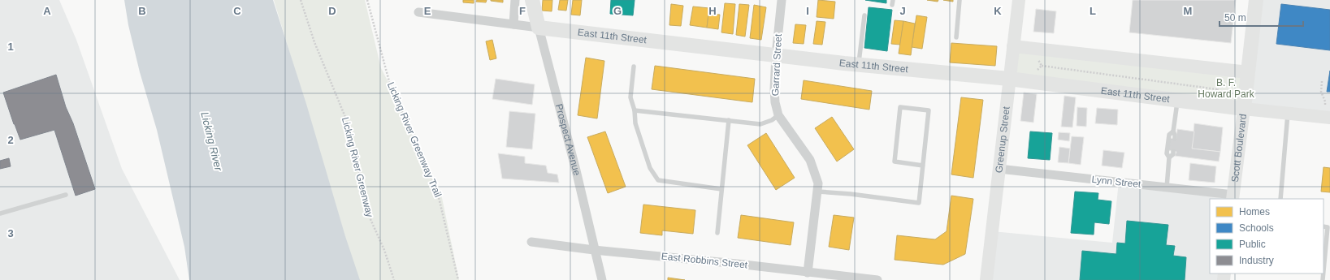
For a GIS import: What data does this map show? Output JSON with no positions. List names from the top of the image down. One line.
{"streets":{"main road":["East 11th Street","Prospect Avenue","Greenup Street","Scott Boulevard"],"street":["Garrard Street","Lynn Street","East Robbins Street"],"path":["Licking River Greenway Trail","Licking River Greenway"]},"crossings":[["East 11th Street","Garrard Street"],["East 11th Street","Prospect Avenue"],["East 11th Street","Greenup Street"],["East 11th Street","Scott Boulevard"],["Garrard Street","East Robbins Street"],["Prospect Avenue","East Robbins Street"],["Greenup Street","Lynn Street"],["Scott Boulevard","Lynn Street"]],"water":["Licking River"],"parks":["B. F. Howard Park"],"legend":["Homes","Schools","Public","Industry"],"scale_bar":"50 m","grid":{"columns":["A","B","C","D","E","F","G","H","I","J","K","L","M"],"rows":["1","2","3"]}}
